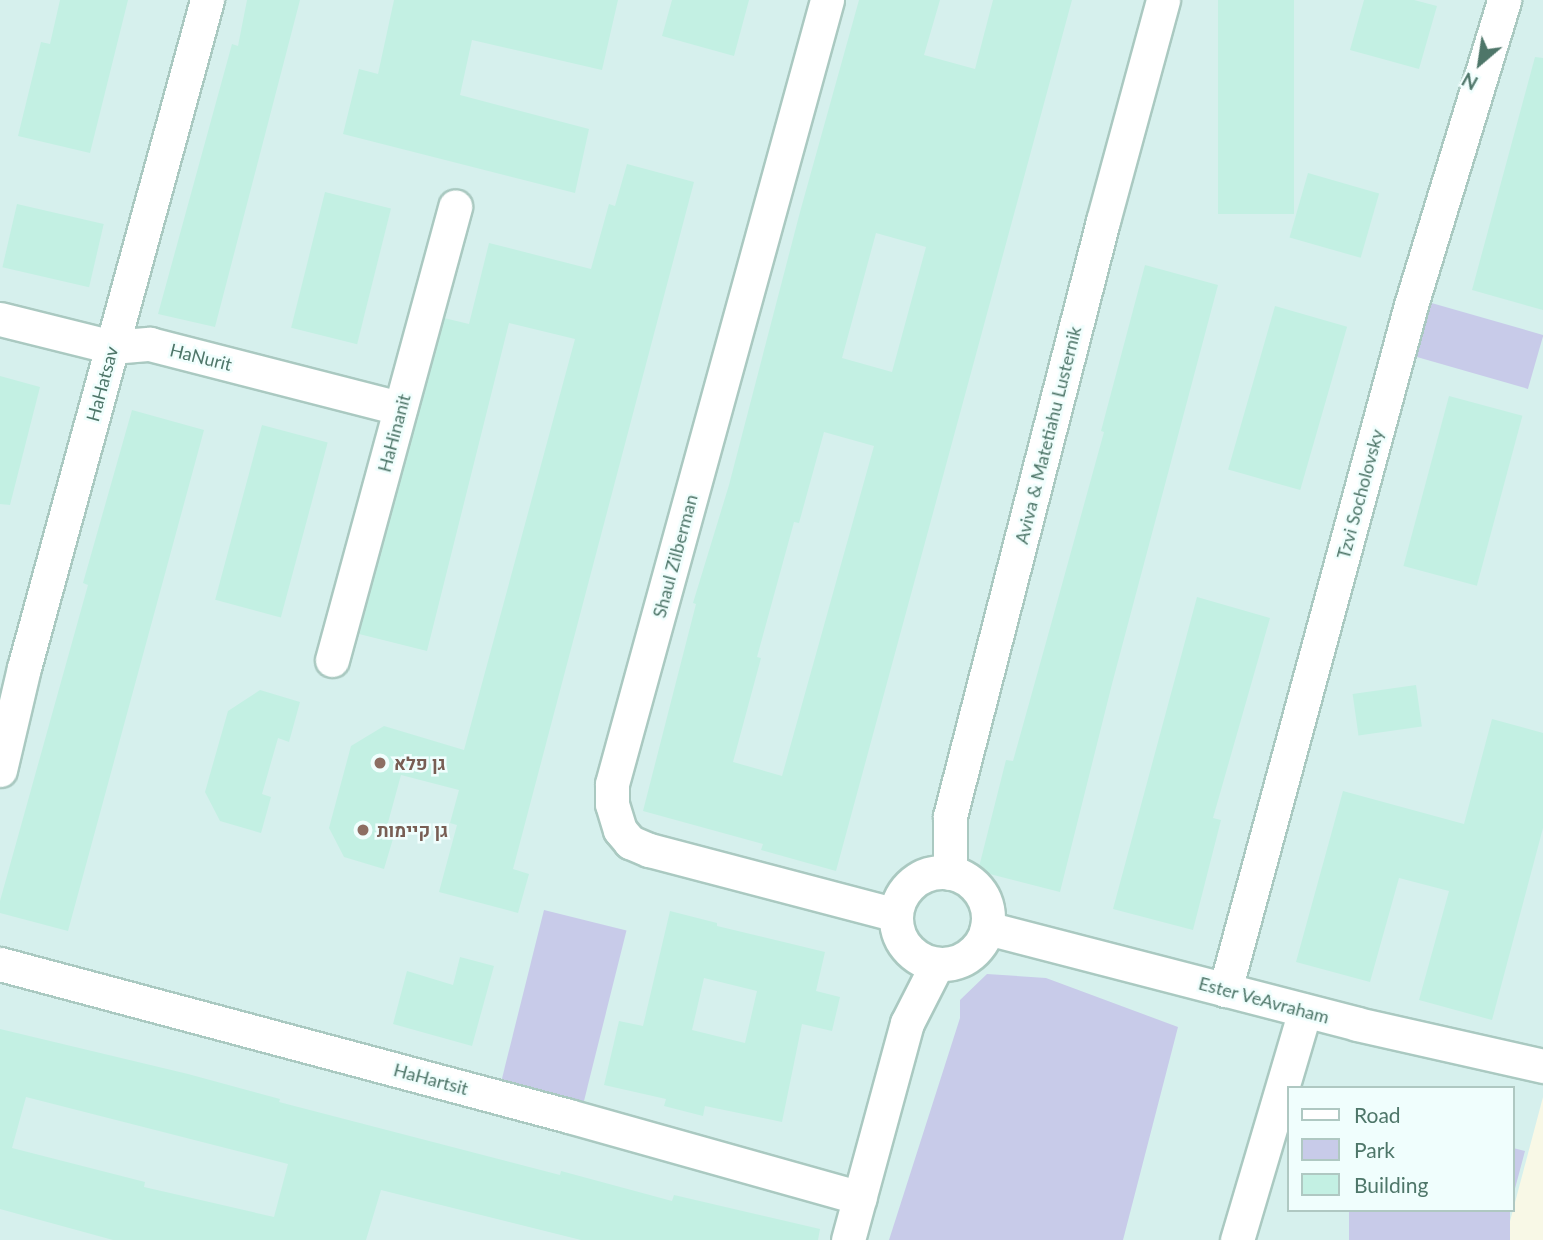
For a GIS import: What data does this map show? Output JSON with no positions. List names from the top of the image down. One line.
{"streets":{"street":["HaNurit","HaHatsav","HaHinanit","Aviva & Matetiahu Lusternik","Tzvi Socholovsky","Shaul Zilberman","Ester VeAvraham","HaHartsit"]},"crossings":[["HaNurit","HaHatsav"],["HaNurit","HaHinanit"],["Aviva & Matetiahu Lusternik","Shaul Zilberman"],["Aviva & Matetiahu Lusternik","Ester VeAvraham"],["Tzvi Socholovsky","Ester VeAvraham"],["Shaul Zilberman","Ester VeAvraham"]],"places":["גן פלא","גן קיימות"],"legend":["Road","Park","Building"],"north":"bottom left"}
